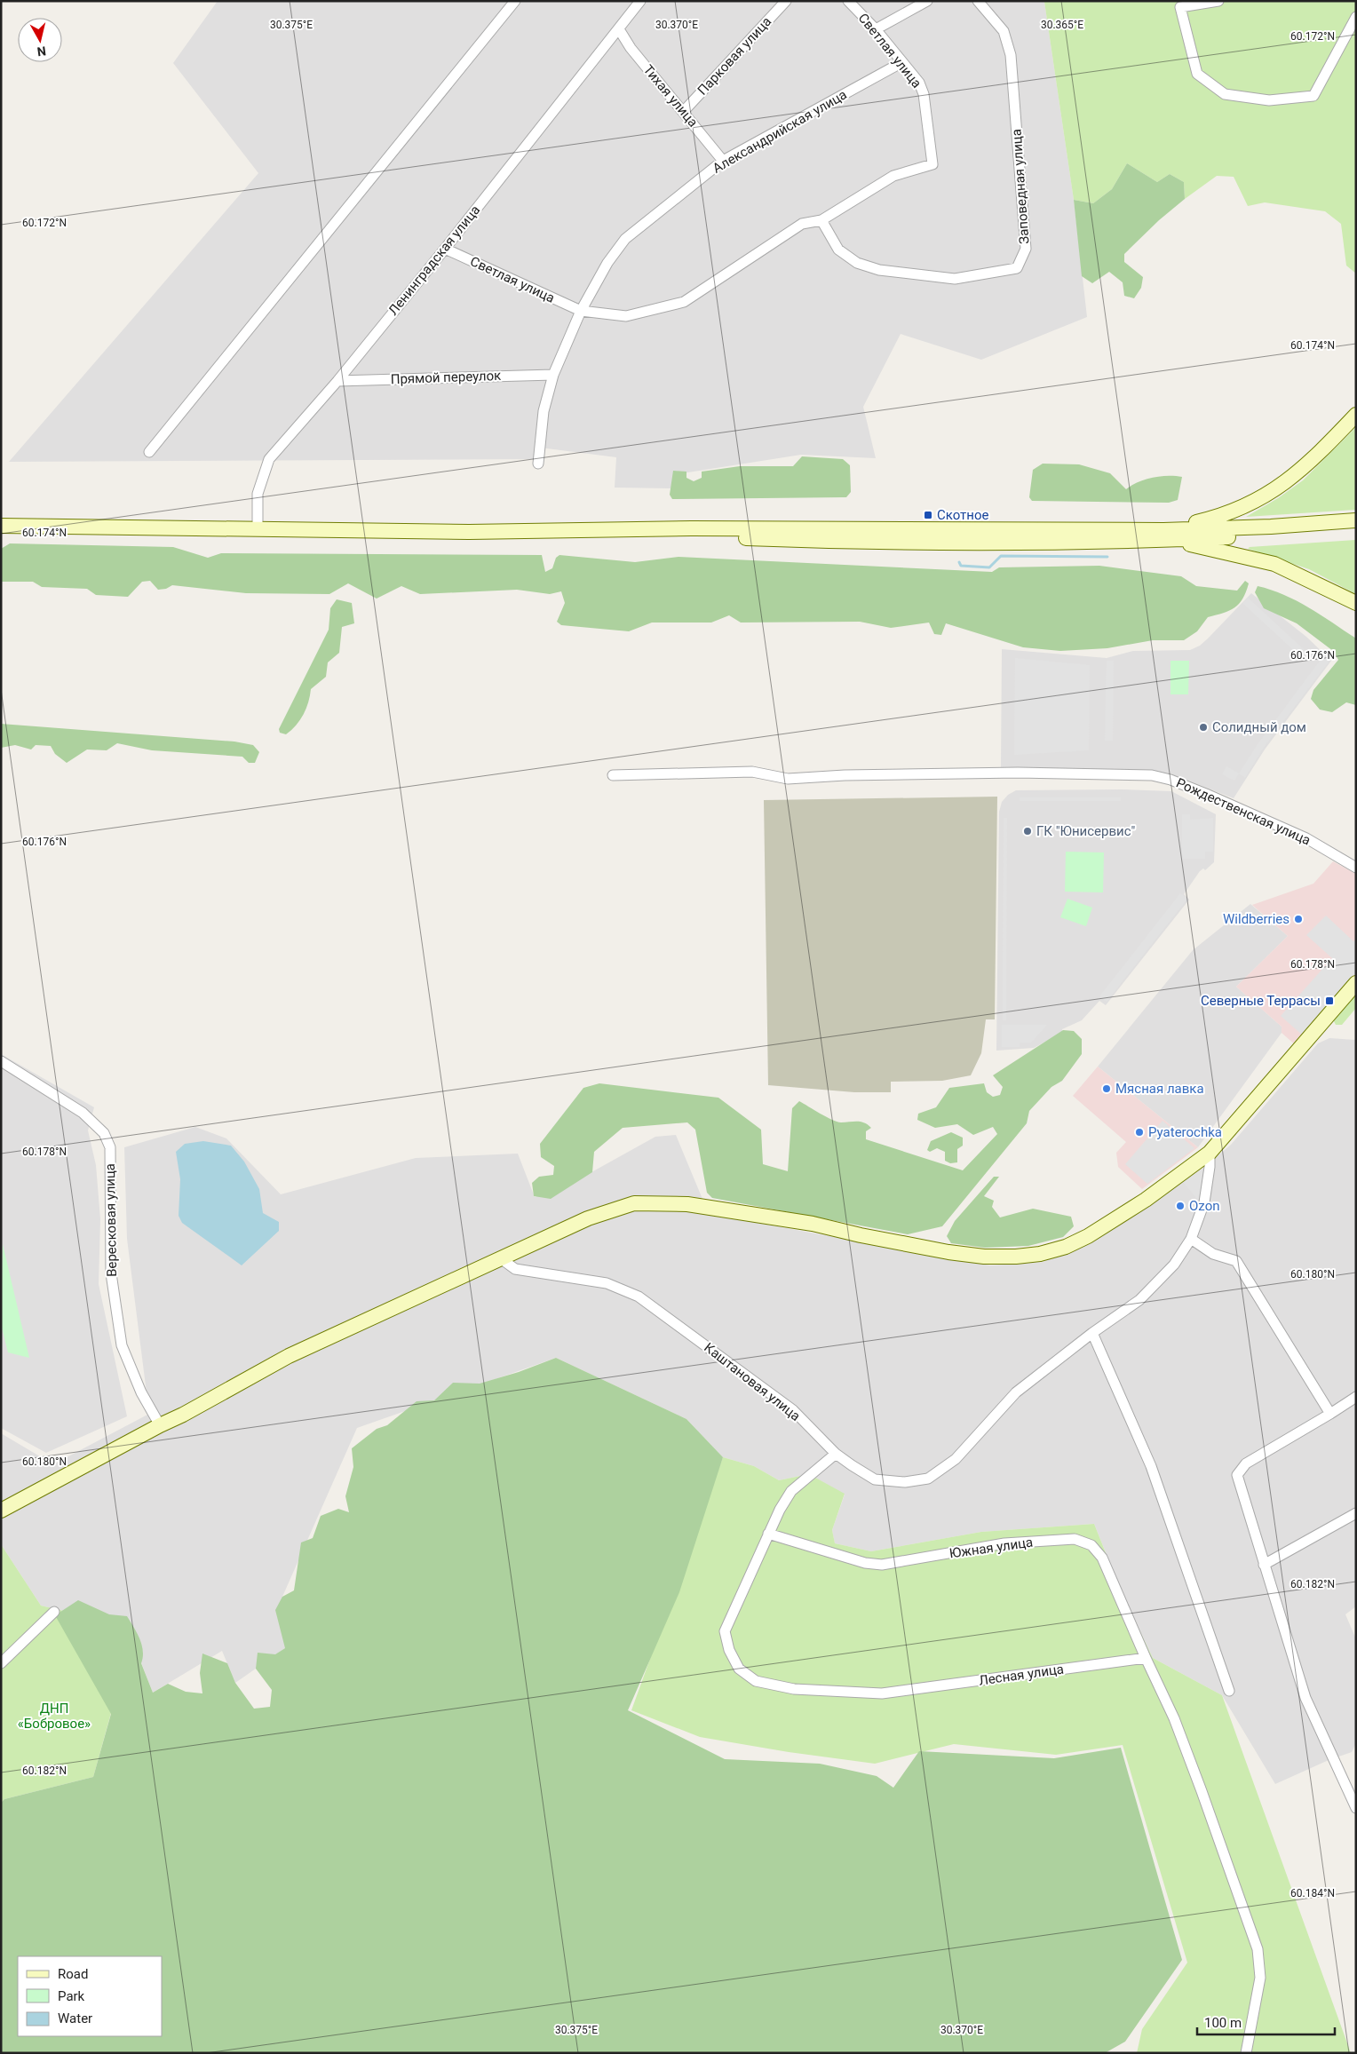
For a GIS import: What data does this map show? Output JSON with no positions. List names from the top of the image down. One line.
{"streets":{"street":["Светлая улица","Парковая улица","Тихая улица","Александрийская улица","Заповедная улица","Ленинградская улица","Прямой переулок","Рождественская улица","Вересковая улица","Каштановая улица","Южная улица","Лесная улица"]},"crossings":[["Светлая улица","Александрийская улица"],["Светлая улица","Заповедная улица"],["Светлая улица","Ленинградская улица"],["Парковая улица","Тихая улица"],["Тихая улица","Александрийская улица"],["Тихая улица","Ленинградская улица"],["Александрийская улица","Прямой переулок"],["Ленинградская улица","Прямой переулок"],["Каштановая улица","Лесная улица"],["Южная улица","Лесная улица"]],"parks":["ДНП «Бобровое»"],"places":{"transit":["Скотное","Северные Террасы"],"other":["Солидный дом","ГК \"Юнисервис\"","Wildberries","Мясная лавка","Pyaterochka","Ozon"]},"legend":["Road","Park","Water"],"scale_bar":"100 m","north":"bottom","coordinates":["30.375°E","30.370°E","30.365°E","60.172°N","60.174°N","60.176°N","60.178°N","60.180°N","60.182°N","60.184°N"]}
